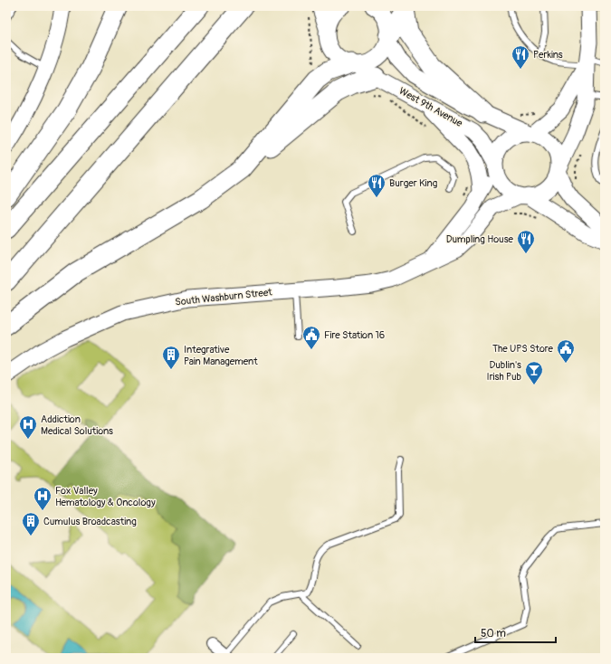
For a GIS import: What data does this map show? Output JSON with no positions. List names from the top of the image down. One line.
{"streets":{"street":["West 9th Avenue","South Washburn Street"]},"crossings":[["West 9th Avenue","South Washburn Street"]],"places":{"restaurant":["Perkins","Burger King","Dumpling House"],"public building":["Fire Station 16","The UPS Store"],"building":["Integrative Pain Management","Cumulus Broadcasting"],"bar":["Dublin's Irish Pub"],"hospital":["Addiction Medical Solutions","Fox Valley Hematology & Oncology"]},"scale_bar":"50 m"}
